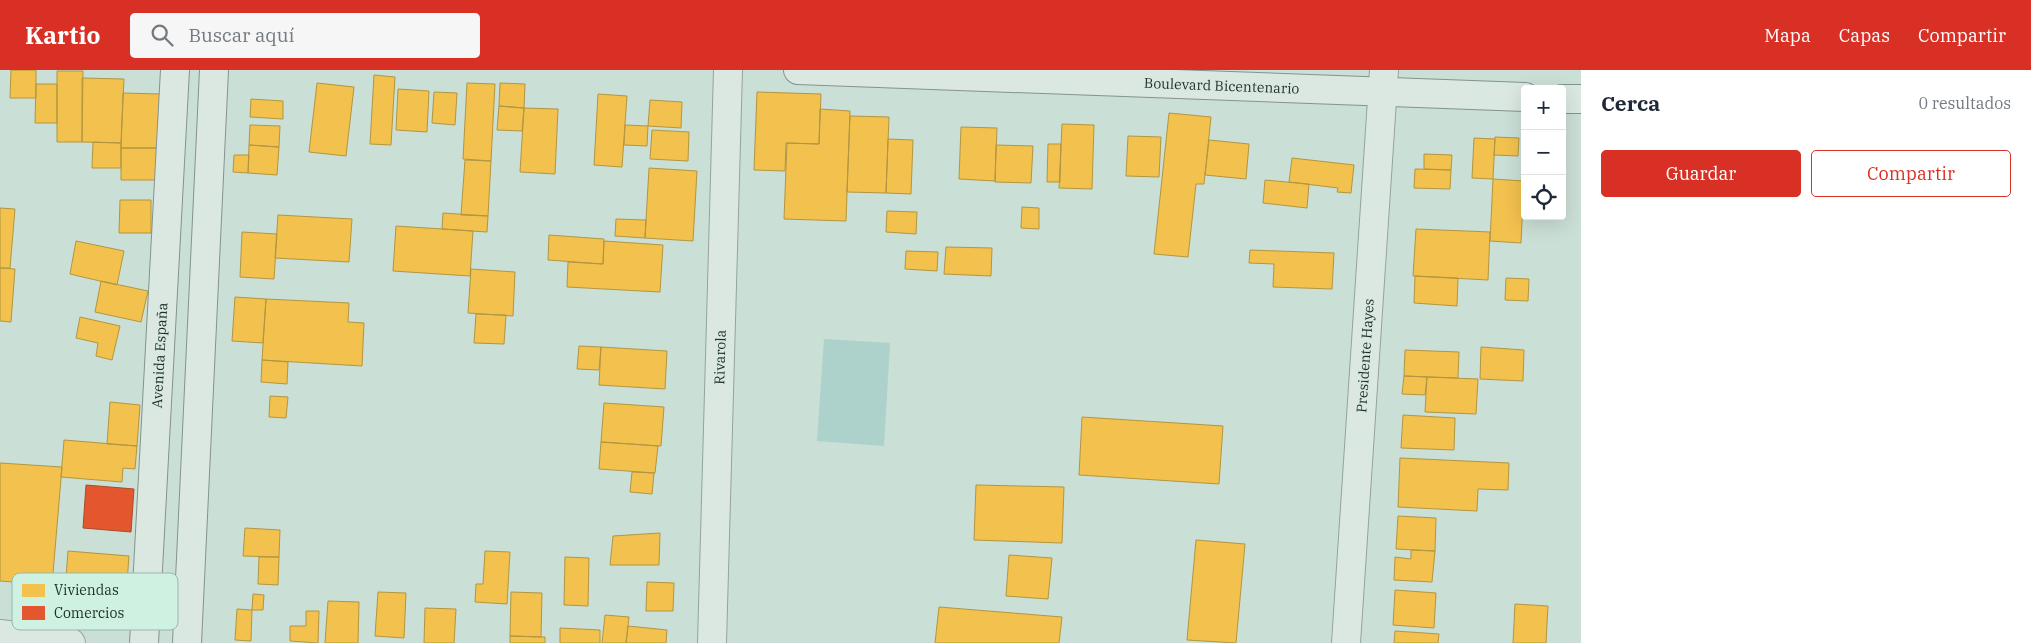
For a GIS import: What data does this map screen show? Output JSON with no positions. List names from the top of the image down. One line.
{"streets":{"street":["Boulevard Bicentenario","Avenida España","Rivarola","Presidente Hayes"]},"crossings":[["Boulevard Bicentenario","Presidente Hayes"]],"legend":["Viviendas","Comercios"],"page":{"header":"Kartio","search":"Buscar aquí","nav":["Mapa","Capas","Compartir"],"heading":["Cerca","0 resultados"],"map_buttons":["+","−"],"buttons":["Guardar","Compartir"]}}
